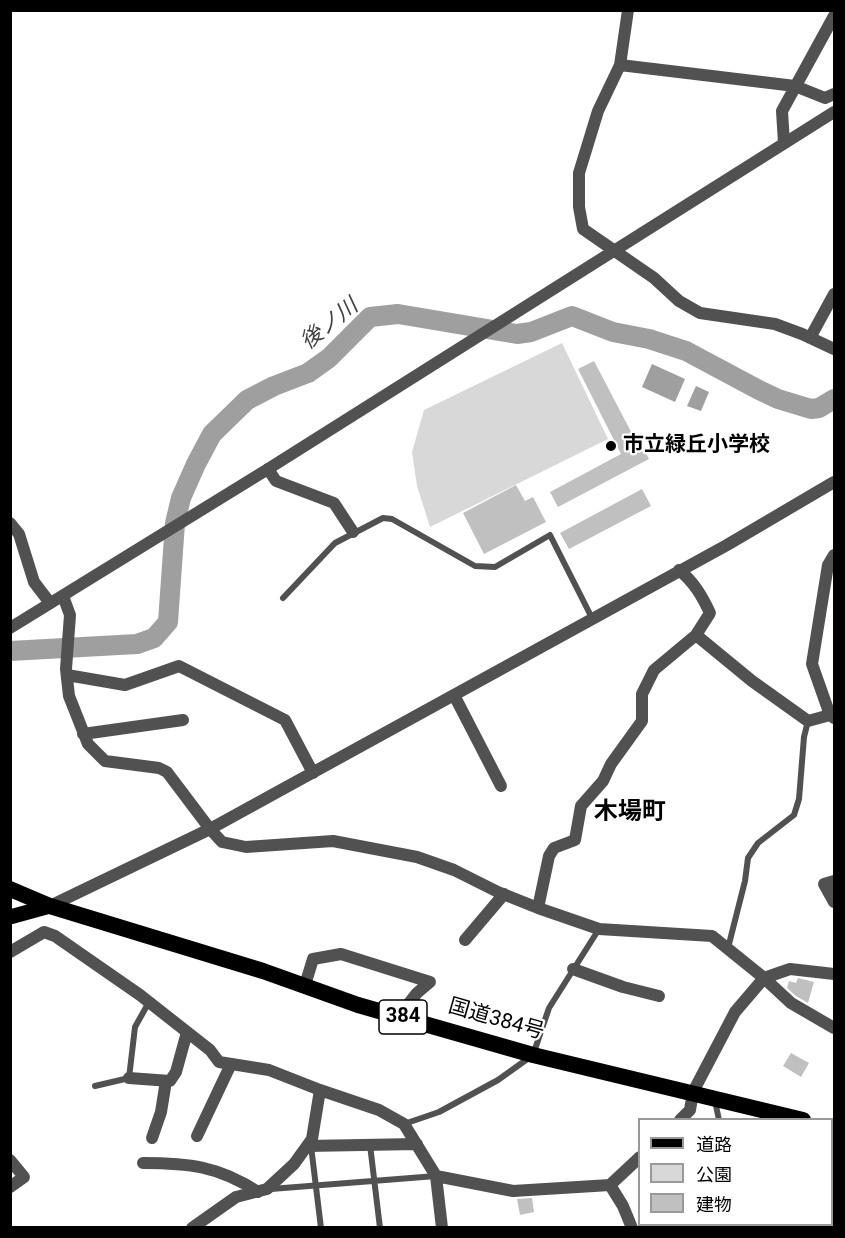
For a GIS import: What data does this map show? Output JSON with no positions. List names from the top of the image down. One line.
{"streets":{"highway":["384","国道384号"]},"districts":["木場町"],"water":["後ノ川"],"places":["市立緑丘小学校"],"legend":["道路","公園","建物"]}
